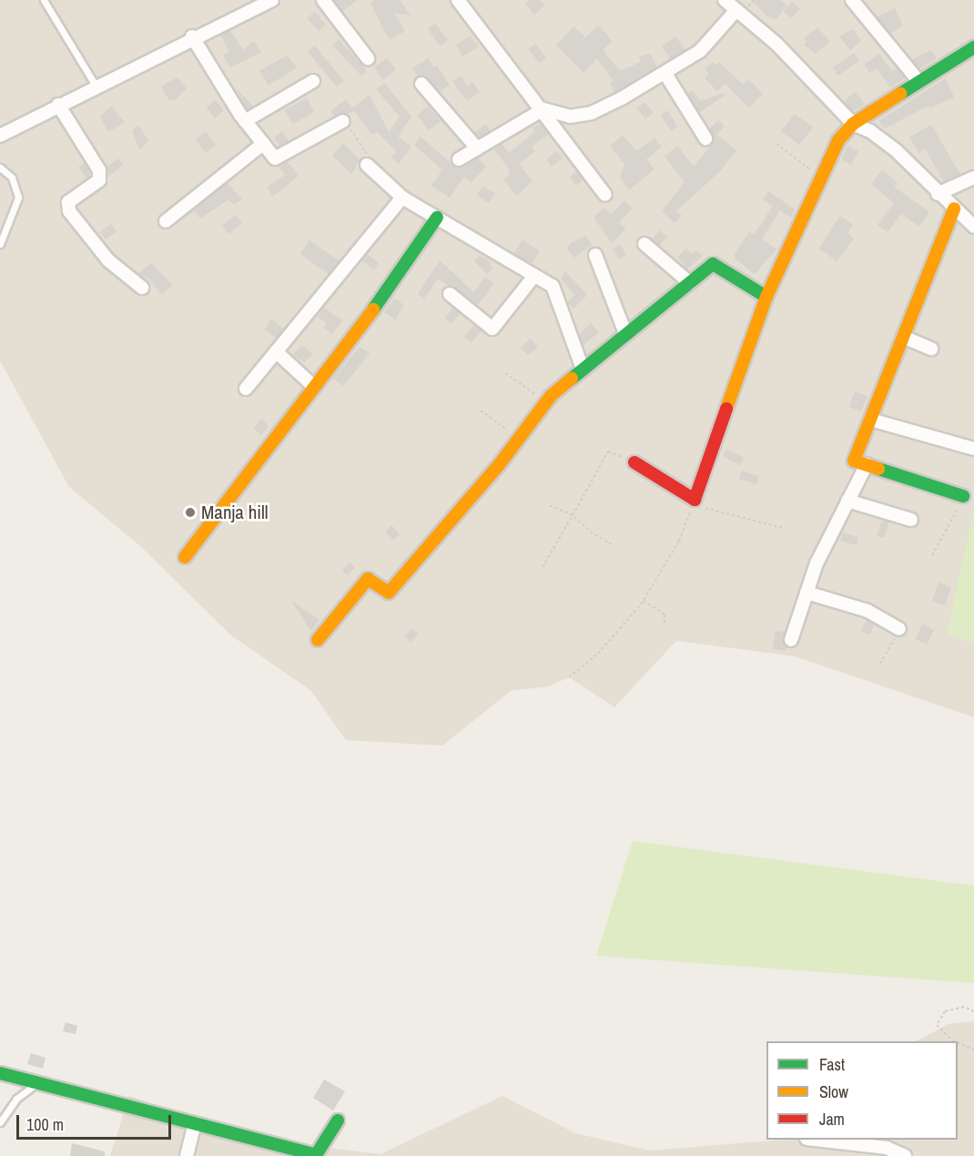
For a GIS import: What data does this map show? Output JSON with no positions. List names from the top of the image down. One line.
{"places":["Manja hill"],"legend":["Fast","Slow","Jam"],"scale_bar":"100 m"}
